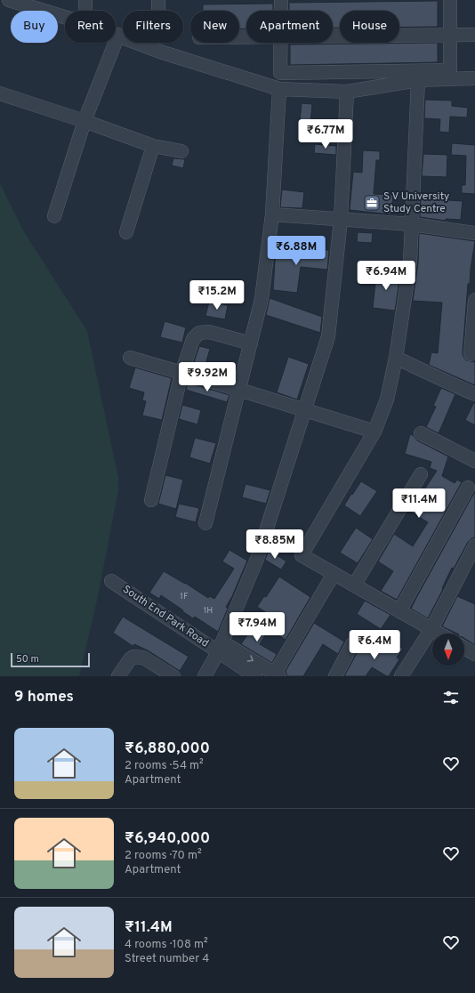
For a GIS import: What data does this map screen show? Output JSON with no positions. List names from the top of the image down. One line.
{"streets":{"street":["South End Park Road"]},"places":{"office":["S V University Study Centre"]},"house_numbers":["1F","1H"],"scale_bar":"50 m","north":"bottom","page":{"chip":["Buy","Rent","Filters","New","Apartment","House"],"price":["₹6.77M","₹6.88M","₹6.94M","₹15.2M","₹9.92M","₹11.4M","₹8.85M","₹7.94M","₹6.4M"],"scale":"50 m","heading":"9 homes","list":[{"name":"₹6,880,000","note":"2 rooms · 54 m² · Apartment"},{"name":"₹6,940,000","note":"2 rooms · 70 m² · Apartment"},{"name":"₹11.4M","note":"4 rooms · 108 m² · Street number 4"}]}}
